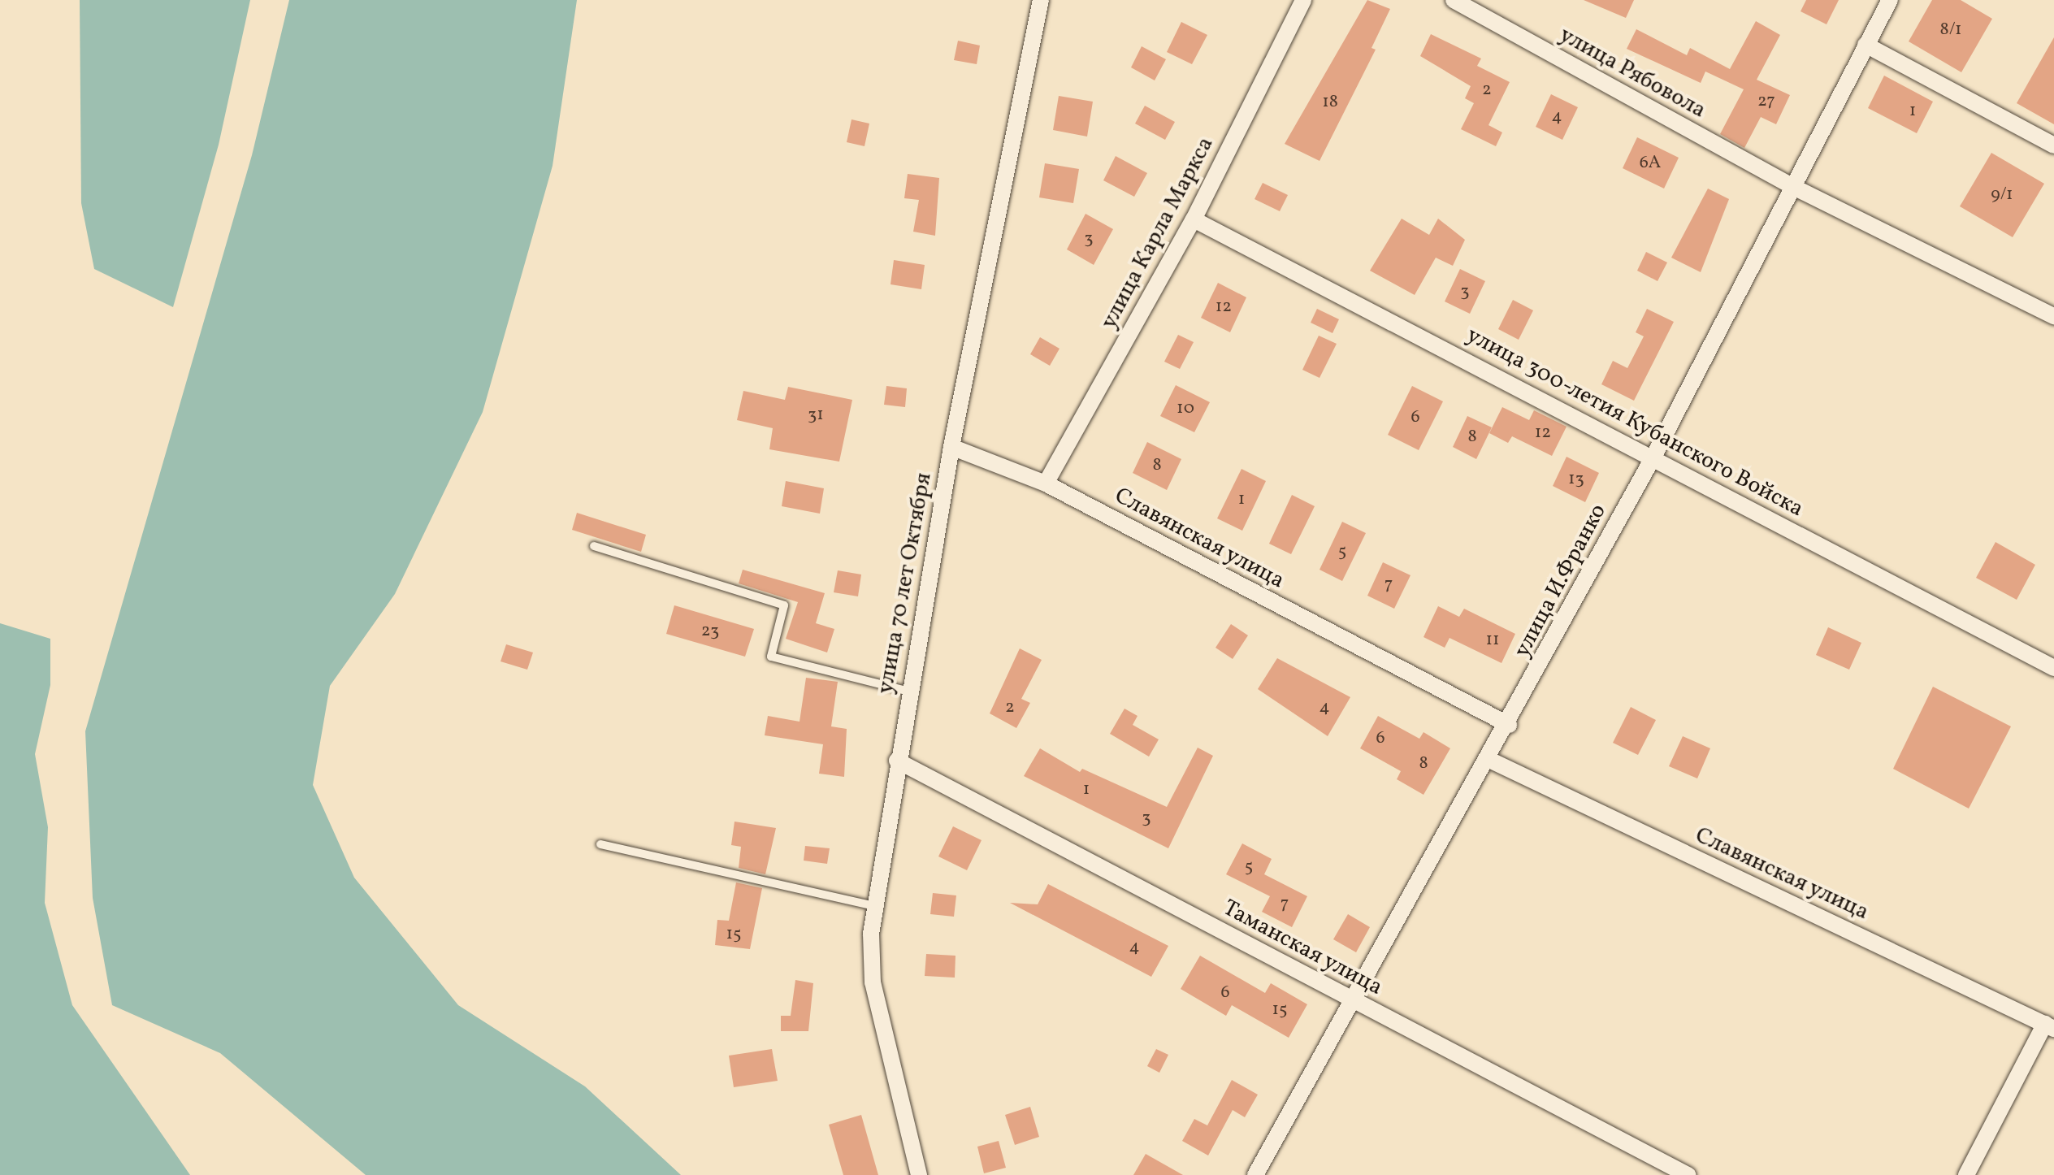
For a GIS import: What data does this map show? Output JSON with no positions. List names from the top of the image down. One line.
{"streets":{"street":["улица Рябовола","улица Карла Маркса","улица 300-летия Кубанского Войска","Славянская улица","улица И.Франко","улица 70 лет Октября","Таманская улица"]},"crossings":[["улица Рябовола","улица И.Франко"],["улица Карла Маркса","улица 300-летия Кубанского Войска"],["улица Карла Маркса","Славянская улица"],["улица 300-летия Кубанского Войска","улица И.Франко"],["Славянская улица","улица И.Франко"],["Славянская улица","улица 70 лет Октября"],["улица И.Франко","Таманская улица"],["улица 70 лет Октября","Таманская улица"]],"house_numbers":["8/1","2","27","18","1","4","6А","9/1","3","3","12","10","31","6","12","8","8","13","1","5","7","23","11","2","4","6","8","1","3","5","7","15","4","6","15"]}
